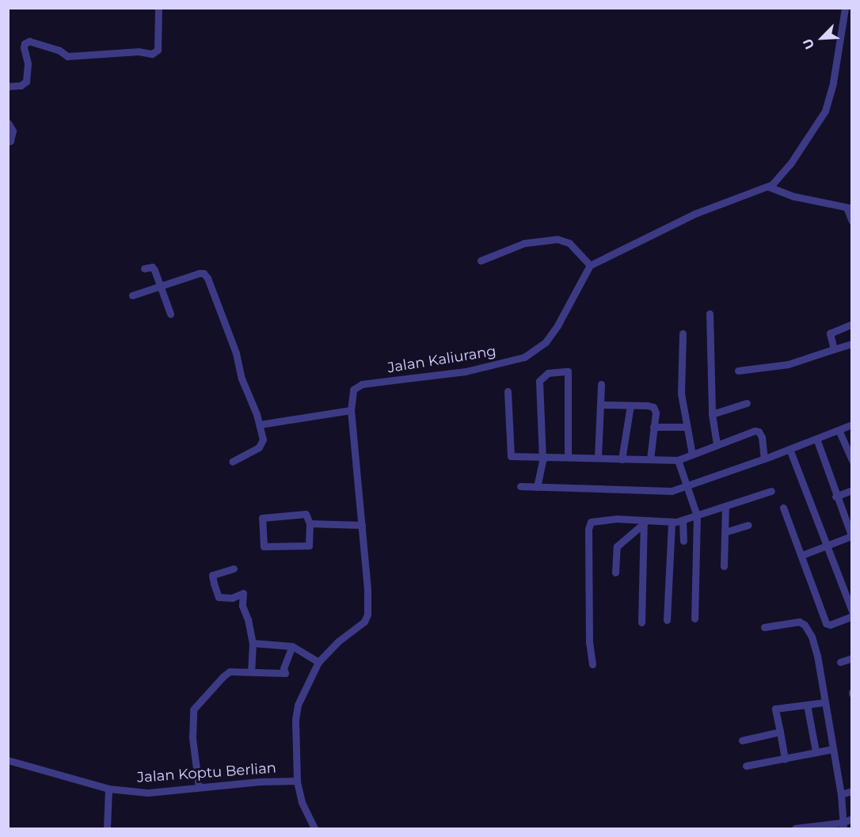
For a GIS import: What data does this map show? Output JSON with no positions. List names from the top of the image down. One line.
{"streets":{"street":["Jalan Kaliurang","Jalan Koptu Berlian"]},"crossings":[["Jalan Kaliurang","Jalan Koptu Berlian"]],"north":"bottom left"}
